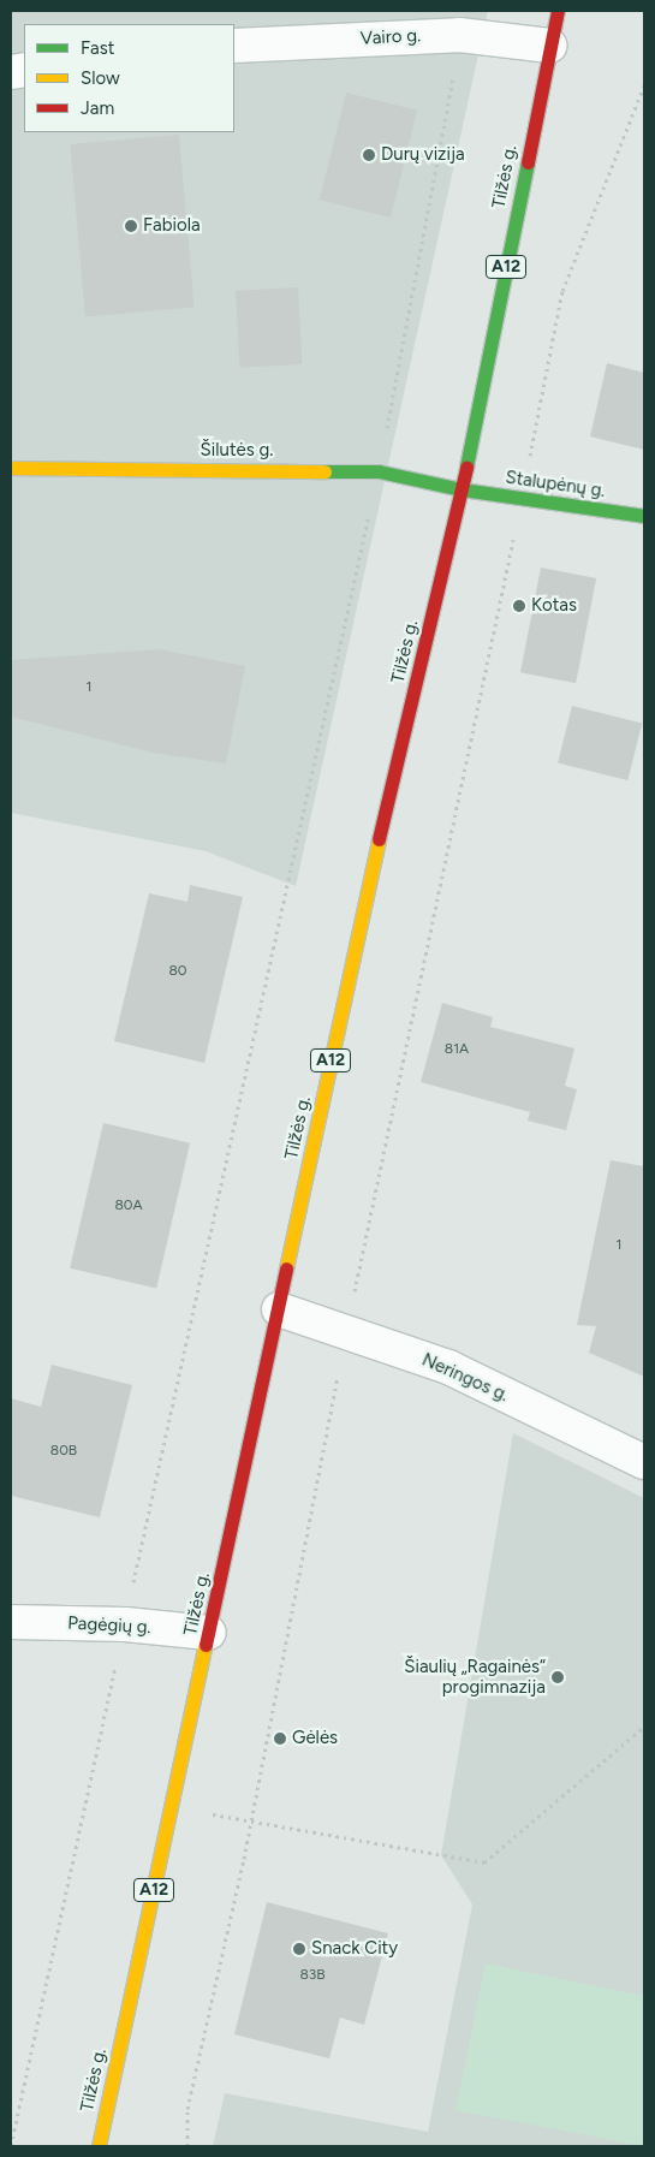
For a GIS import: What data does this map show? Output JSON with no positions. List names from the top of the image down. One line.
{"streets":{"main road":["Tilžės g.","A12","Šilutės g.","Stalupėnų g."],"street":["Vairo g.","Neringos g.","Pagėgių g."]},"crossings":[["Vairo g.","Tilžės g."],["Tilžės g.","Šilutės g."],["Tilžės g.","Stalupėnų g."],["Tilžės g.","Neringos g."],["Tilžės g.","Pagėgių g."],["Šilutės g.","Stalupėnų g."]],"places":["Durų vizija","Fabiola","Kotas","Šiaulių „Ragainės“ progimnazija","Gėlės","Snack City"],"house_numbers":["1","80","81A","80A","1","80B","83B"],"legend":["Fast","Slow","Jam"]}
